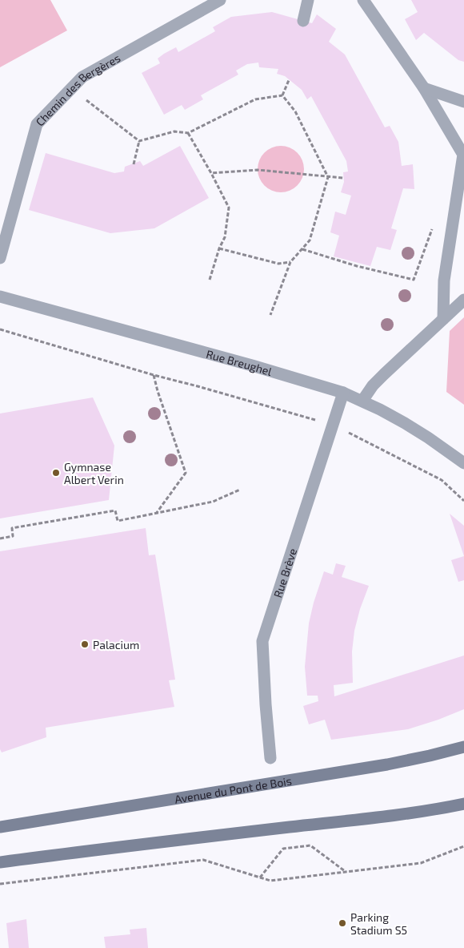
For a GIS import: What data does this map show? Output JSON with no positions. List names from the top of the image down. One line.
{"streets":{"main road":["Avenue du Pont de Bois"],"street":["Chemin des Bergères","Rue Breughel","Rue Brève"]},"crossings":[["Rue Breughel","Rue Brève"]],"places":["Gymnase Albert Verin","Palacium","Parking Stadium S5"]}
